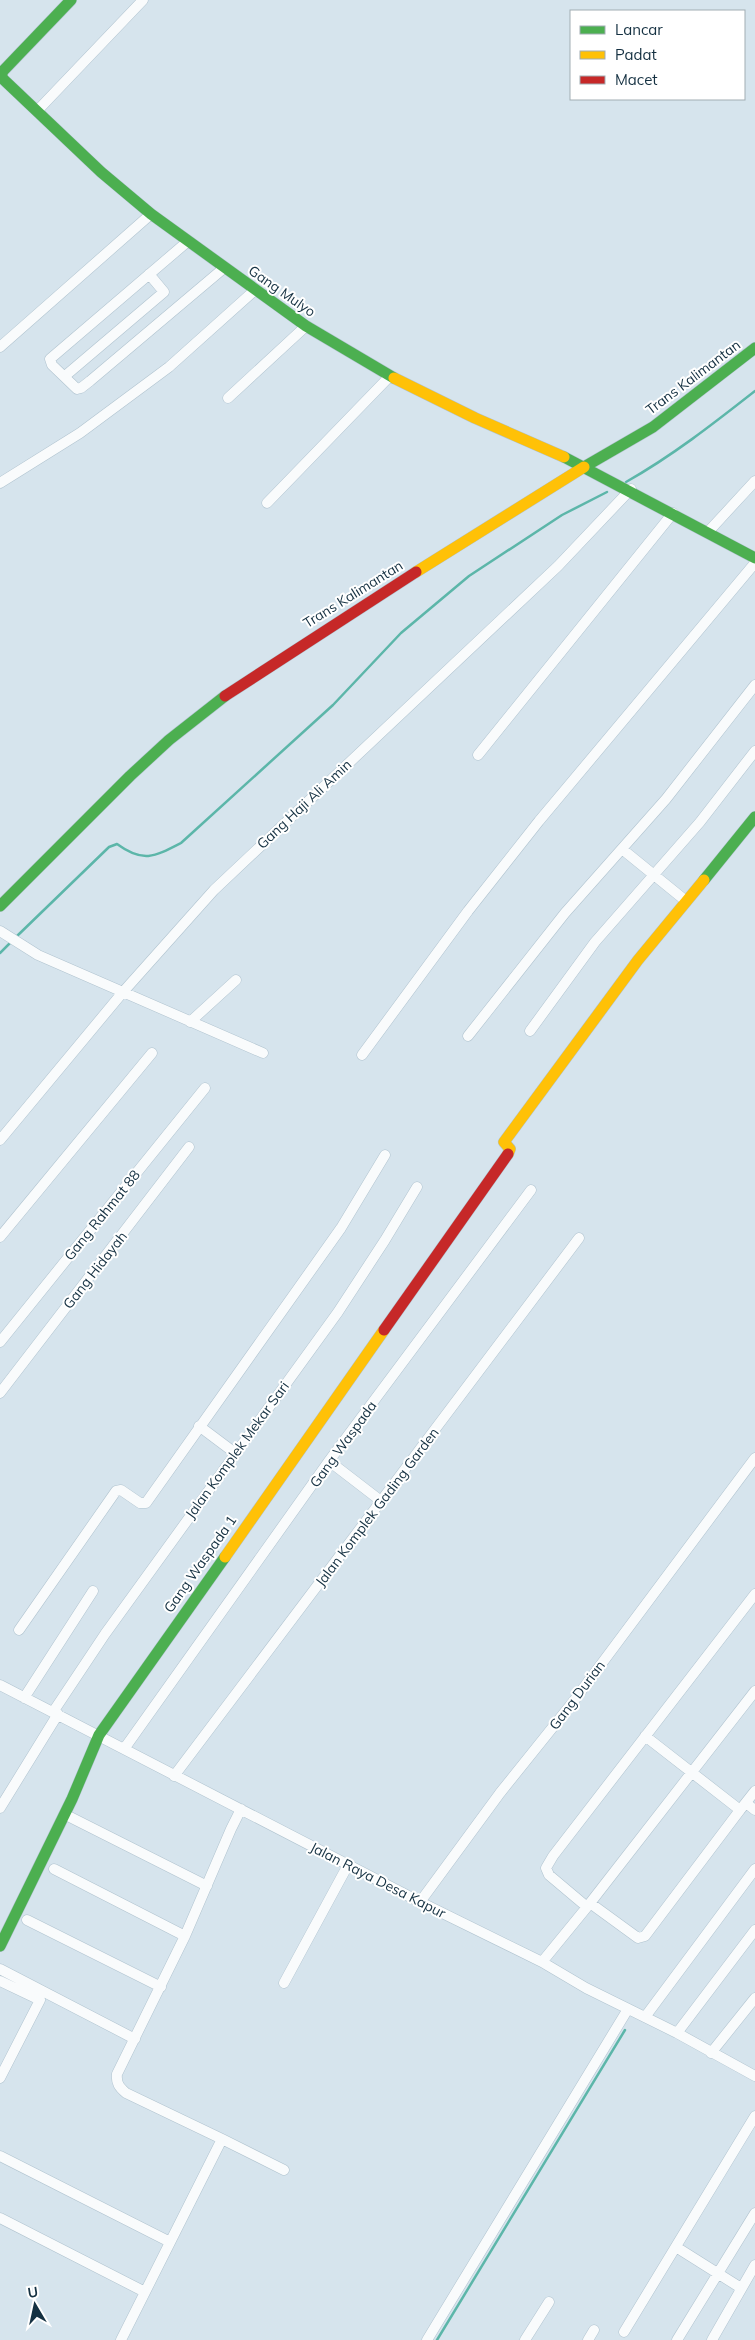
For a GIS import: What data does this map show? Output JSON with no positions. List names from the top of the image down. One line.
{"streets":{"main road":["Gang Mulyo","Trans Kalimantan","Gang Waspada 1"],"street":["Gang Haji Ali Amin","Gang Rahmat 88","Gang Hidayah","Gang Waspada","Jalan Komplek Mekar Sari","Jalan Komplek Gading Garden","Gang Durian","Jalan Raya Desa Kapur"]},"crossings":[["Gang Mulyo","Trans Kalimantan"],["Gang Mulyo","Gang Haji Ali Amin"],["Gang Waspada","Jalan Raya Desa Kapur"],["Jalan Komplek Mekar Sari","Jalan Raya Desa Kapur"],["Jalan Komplek Gading Garden","Jalan Raya Desa Kapur"],["Gang Waspada 1","Jalan Raya Desa Kapur"],["Gang Durian","Jalan Raya Desa Kapur"]],"legend":["Lancar","Padat","Macet"],"north":"top"}
